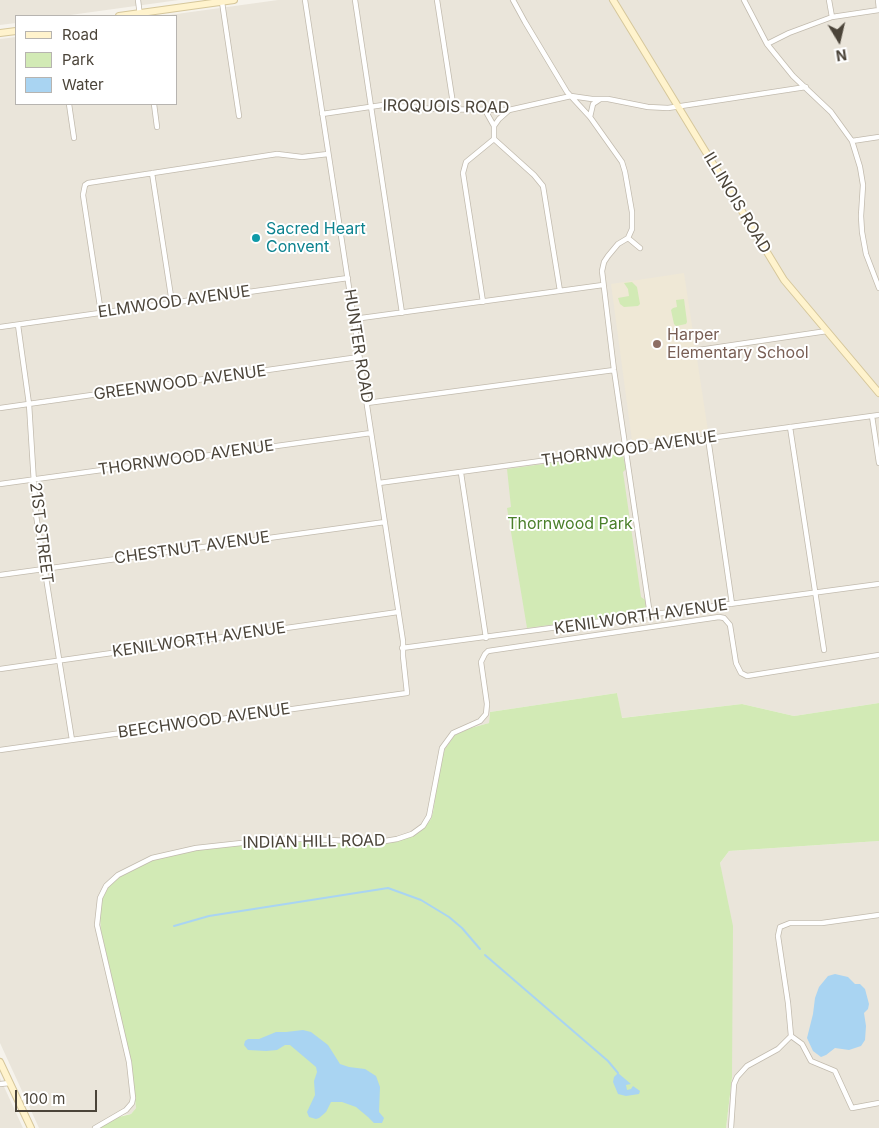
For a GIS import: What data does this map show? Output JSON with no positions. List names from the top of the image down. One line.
{"streets":{"street":["IROQUOIS ROAD","ILLINOIS ROAD","ELMWOOD AVENUE","HUNTER ROAD","GREENWOOD AVENUE","THORNWOOD AVENUE","21ST STREET","CHESTNUT AVENUE","KENILWORTH AVENUE","BEECHWOOD AVENUE","INDIAN HILL ROAD"]},"crossings":[["IROQUOIS ROAD","ILLINOIS ROAD"],["IROQUOIS ROAD","HUNTER ROAD"],["ELMWOOD AVENUE","HUNTER ROAD"],["ELMWOOD AVENUE","21ST STREET"],["HUNTER ROAD","GREENWOOD AVENUE"],["HUNTER ROAD","THORNWOOD AVENUE"],["HUNTER ROAD","CHESTNUT AVENUE"],["HUNTER ROAD","KENILWORTH AVENUE"],["HUNTER ROAD","BEECHWOOD AVENUE"],["GREENWOOD AVENUE","21ST STREET"],["THORNWOOD AVENUE","21ST STREET"],["21ST STREET","CHESTNUT AVENUE"],["21ST STREET","KENILWORTH AVENUE"],["21ST STREET","BEECHWOOD AVENUE"]],"parks":["Thornwood Park"],"places":["Sacred Heart Convent","Harper Elementary School"],"legend":["Road","Park","Water"],"scale_bar":"100 m","north":"bottom"}
